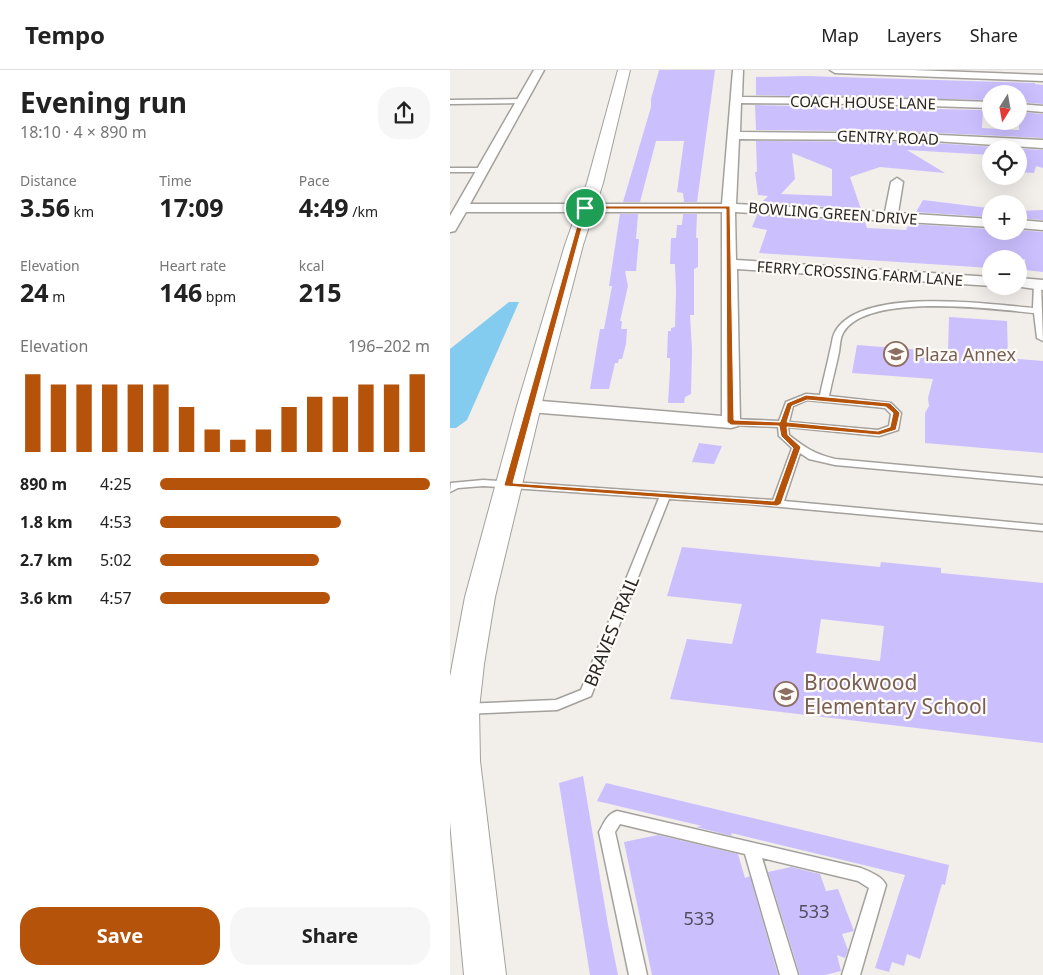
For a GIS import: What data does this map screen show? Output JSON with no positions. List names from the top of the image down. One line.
{"streets":{"street":["COACH HOUSE LANE","GENTRY ROAD","BOWLING GREEN DRIVE","FERRY CROSSING FARM LANE"],"lane":["BRAVES TRAIL"]},"places":{"school or university":["Plaza Annex","Brookwood Elementary School"]},"house_numbers":["533","533"],"north":"bottom","page":{"header":"Tempo","nav":["Map","Layers","Share"],"heading":["Evening run","18:10 · 4 × 890 m"],"map_buttons":["+","−"],"stats":[["Distance","3.56 km"],["Time","17:09"],["Pace","4:49 /km"],["Elevation","24 m"],["Heart rate","146 bpm"],["kcal","215"]],"chart":["Elevation","196–202 m"],"list":[{"name":"890 m","note":"4:25"},{"name":"1.8 km","note":"4:53"},{"name":"2.7 km","note":"5:02"},{"name":"3.6 km","note":"4:57"}],"buttons":["Save","Share"]}}
